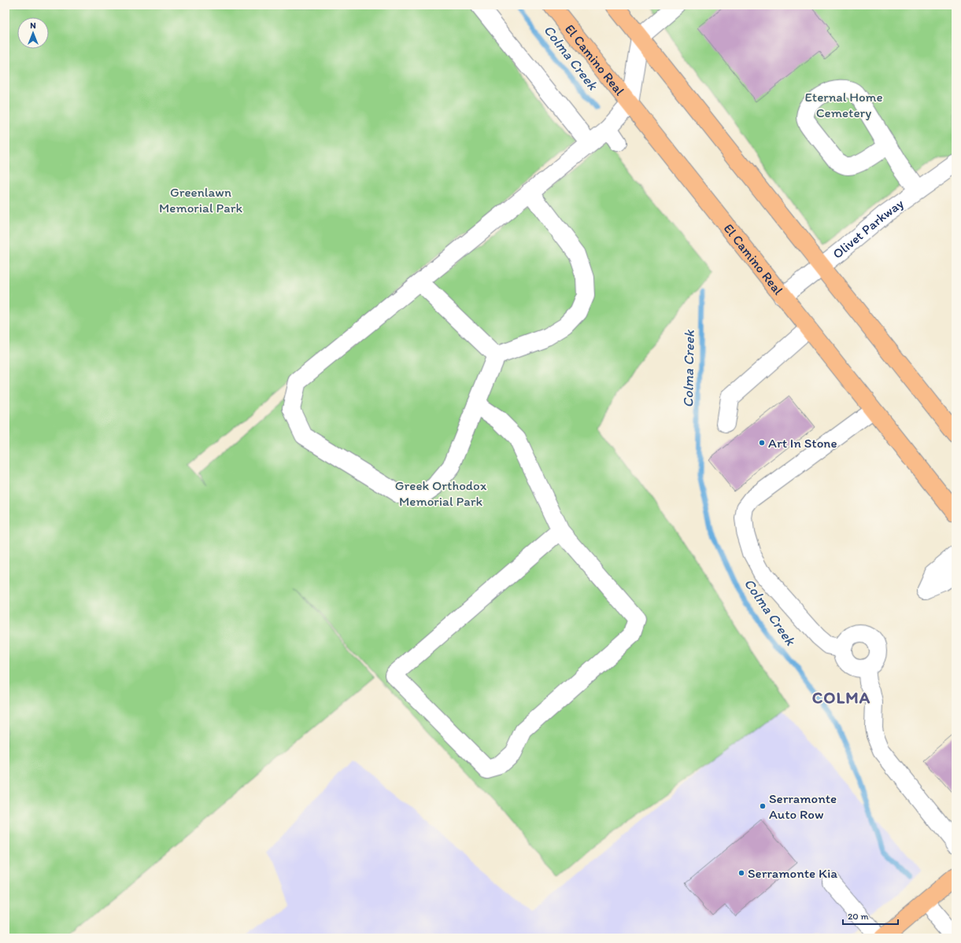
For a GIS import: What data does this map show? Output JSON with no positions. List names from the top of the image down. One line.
{"streets":{"main road":["El Camino Real"],"street":["Olivet Parkway"]},"crossings":[["El Camino Real","Olivet Parkway"]],"districts":["COLMA"],"water":["Colma Creek"],"parks":["Eternal Home Cemetery","Greenlawn Memorial Park","Greek Orthodox Memorial Park"],"places":["Art In Stone","Serramonte Auto Row","Serramonte Kia"],"scale_bar":"20 m","north":"top"}
